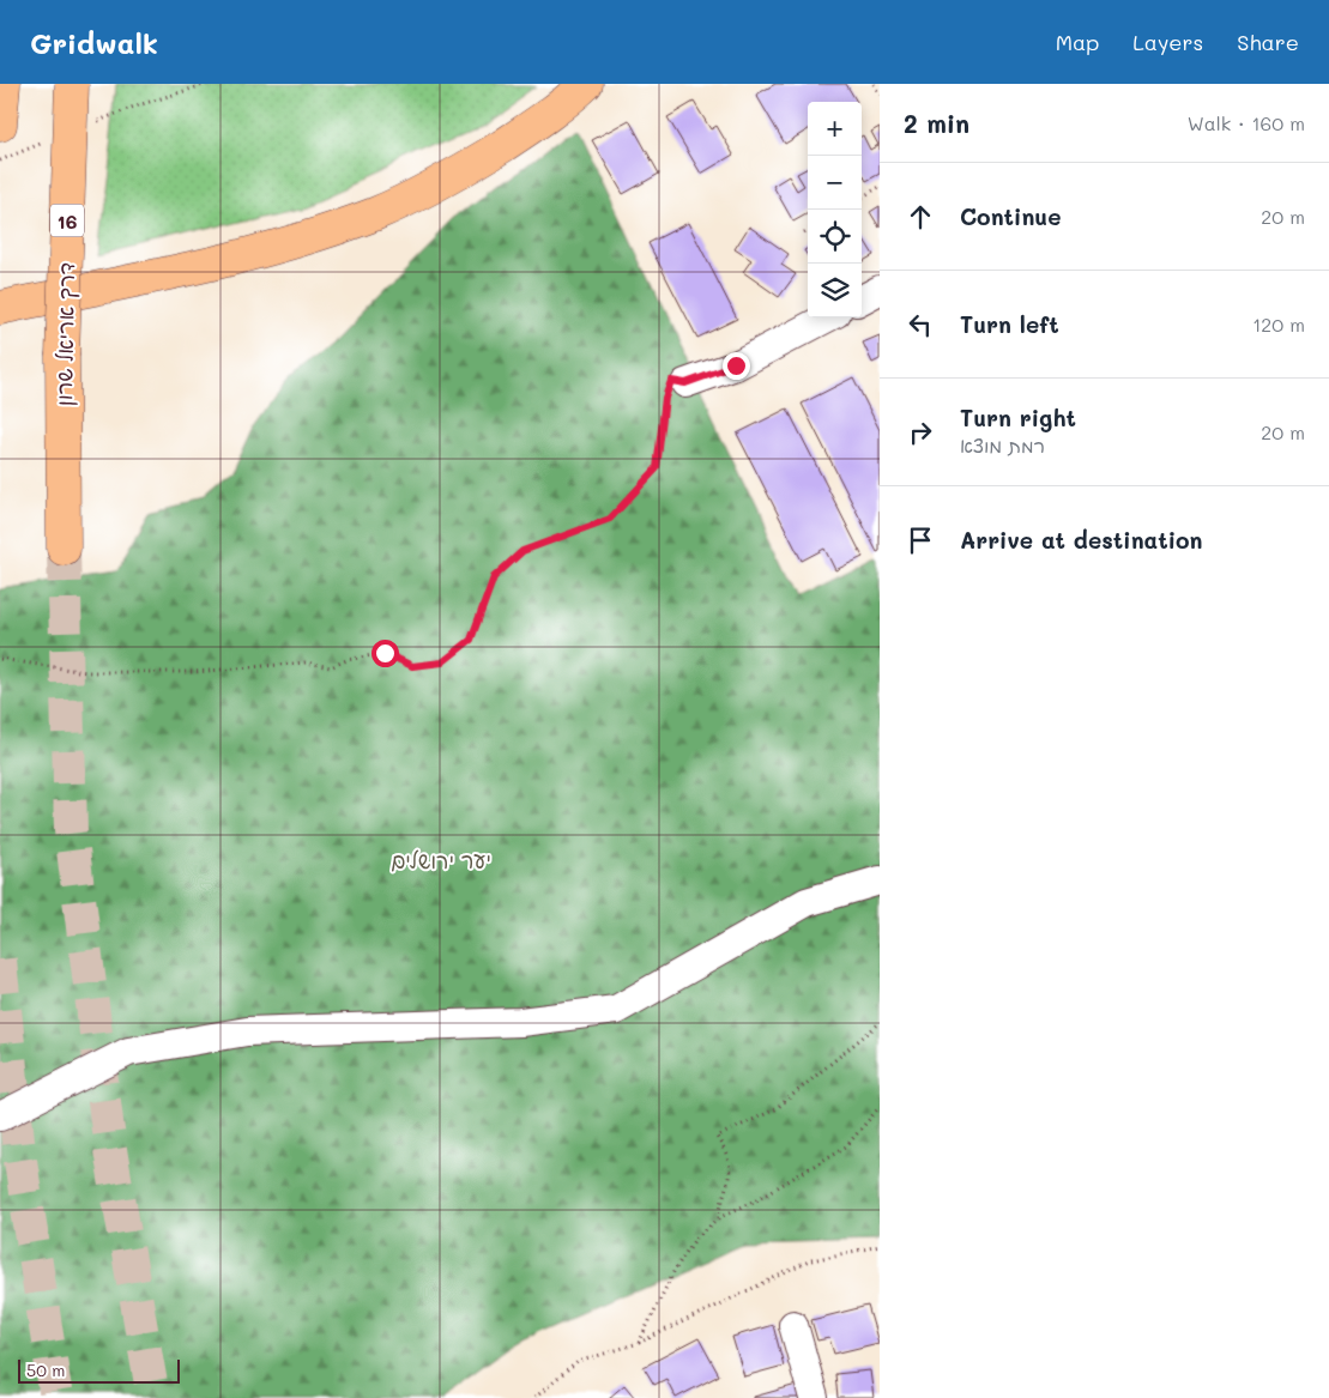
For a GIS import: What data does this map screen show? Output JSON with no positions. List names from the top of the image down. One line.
{"streets":{"main road":["16","דרך אריאל שרון"]},"parks":["יער ירושלים"],"scale_bar":"50 m","page":{"header":"Gridwalk","nav":["Map","Layers","Share"],"heading":["2 min","Walk · 160 m"],"map_buttons":["+","−"],"list":[["Continue","20 m"],["Turn left","120 m"],["Turn right","רמת מוצא","20 m"],"Arrive at destination"],"scale":"50 m"}}
